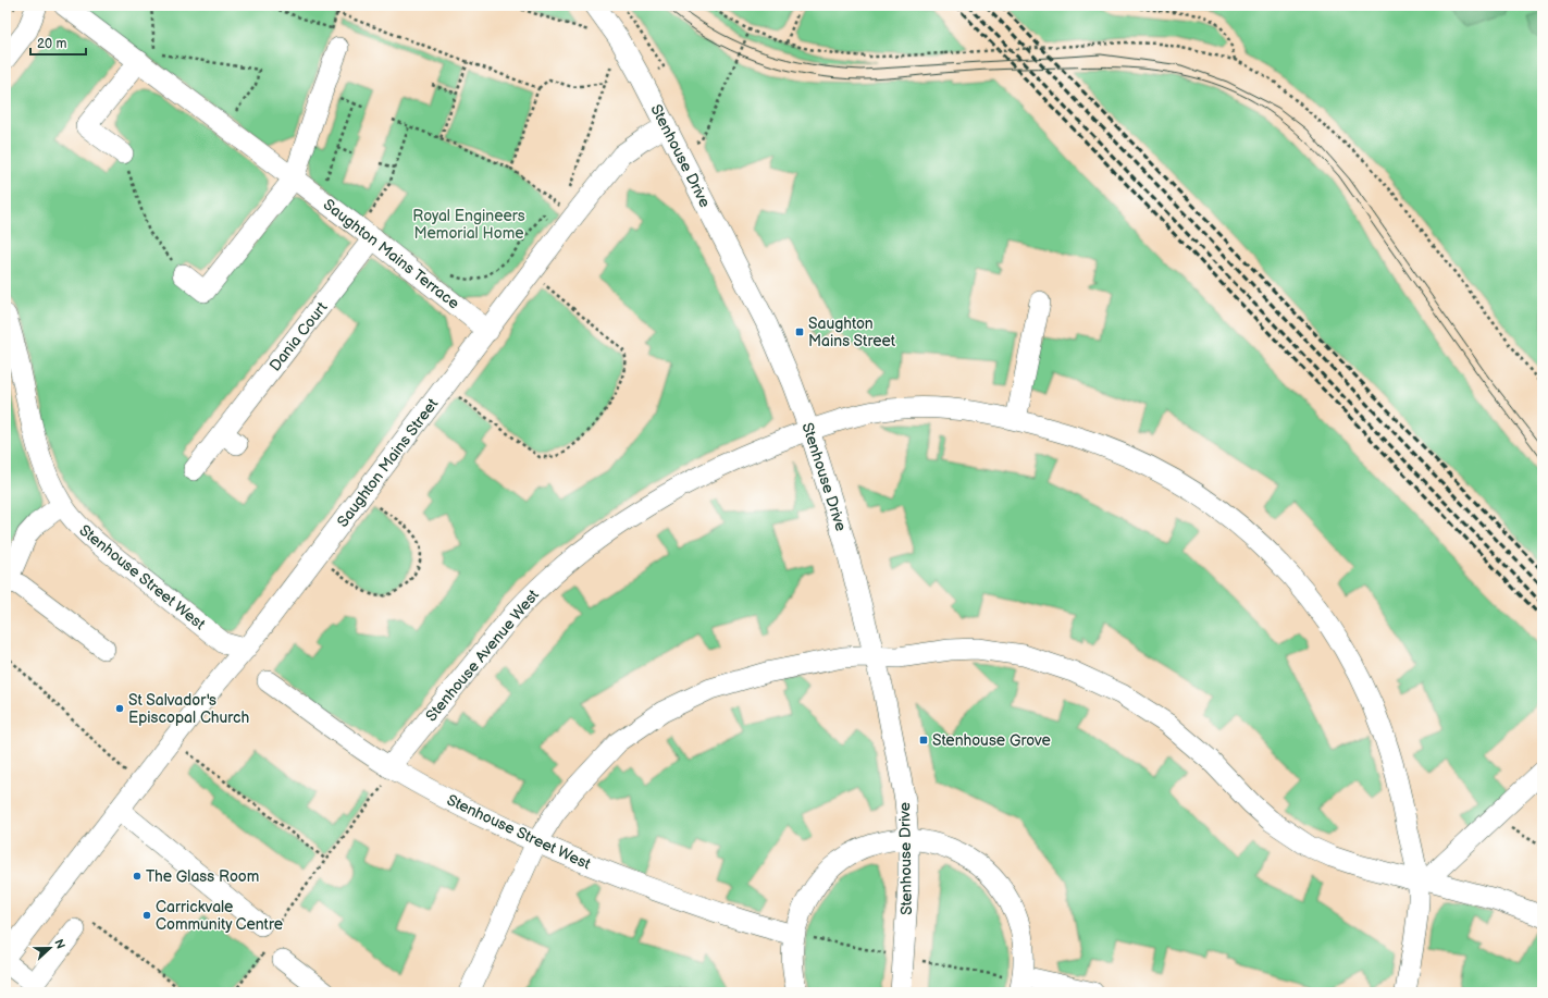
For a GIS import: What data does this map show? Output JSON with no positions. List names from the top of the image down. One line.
{"streets":{"street":["Stenhouse Drive","Saughton Mains Terrace","Dania Court","Saughton Mains Street","Stenhouse Street West","Stenhouse Avenue West"]},"crossings":[["Stenhouse Drive","Saughton Mains Street"],["Stenhouse Drive","Stenhouse Avenue West"],["Saughton Mains Terrace","Dania Court"],["Saughton Mains Terrace","Saughton Mains Street"],["Saughton Mains Street","Stenhouse Street West"],["Stenhouse Street West","Stenhouse Avenue West"]],"parks":["Royal Engineers Memorial Home"],"places":{"transit":["Saughton Mains Street","Stenhouse Grove"],"other":["St Salvador's Episcopal Church","The Glass Room","Carrickvale Community Centre"]},"scale_bar":"20 m","north":"right"}
